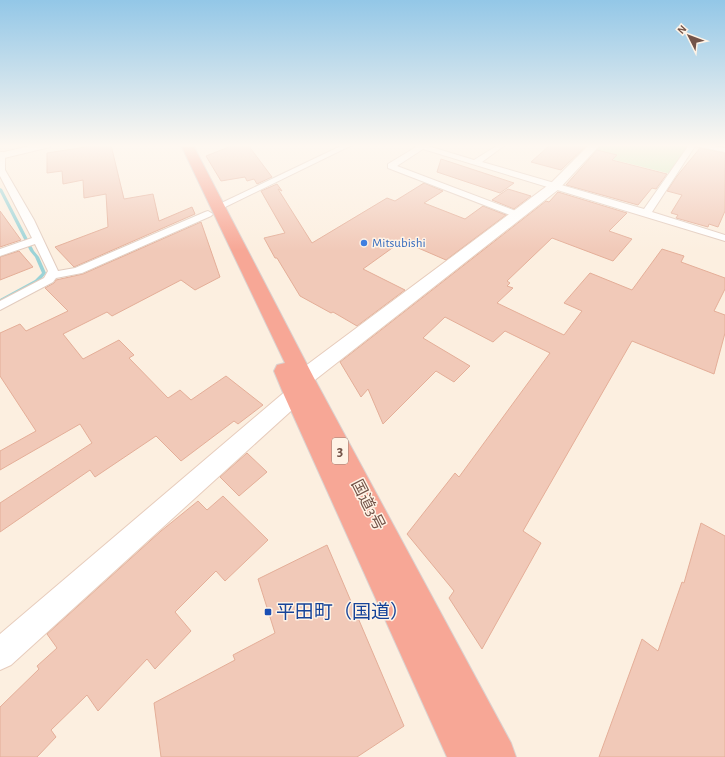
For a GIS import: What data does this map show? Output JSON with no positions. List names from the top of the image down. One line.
{"streets":{"highway":["3","国道3号"]},"places":{"other":["Mitsubishi"],"transit":["平田町（国道）"]},"north":"top left"}
